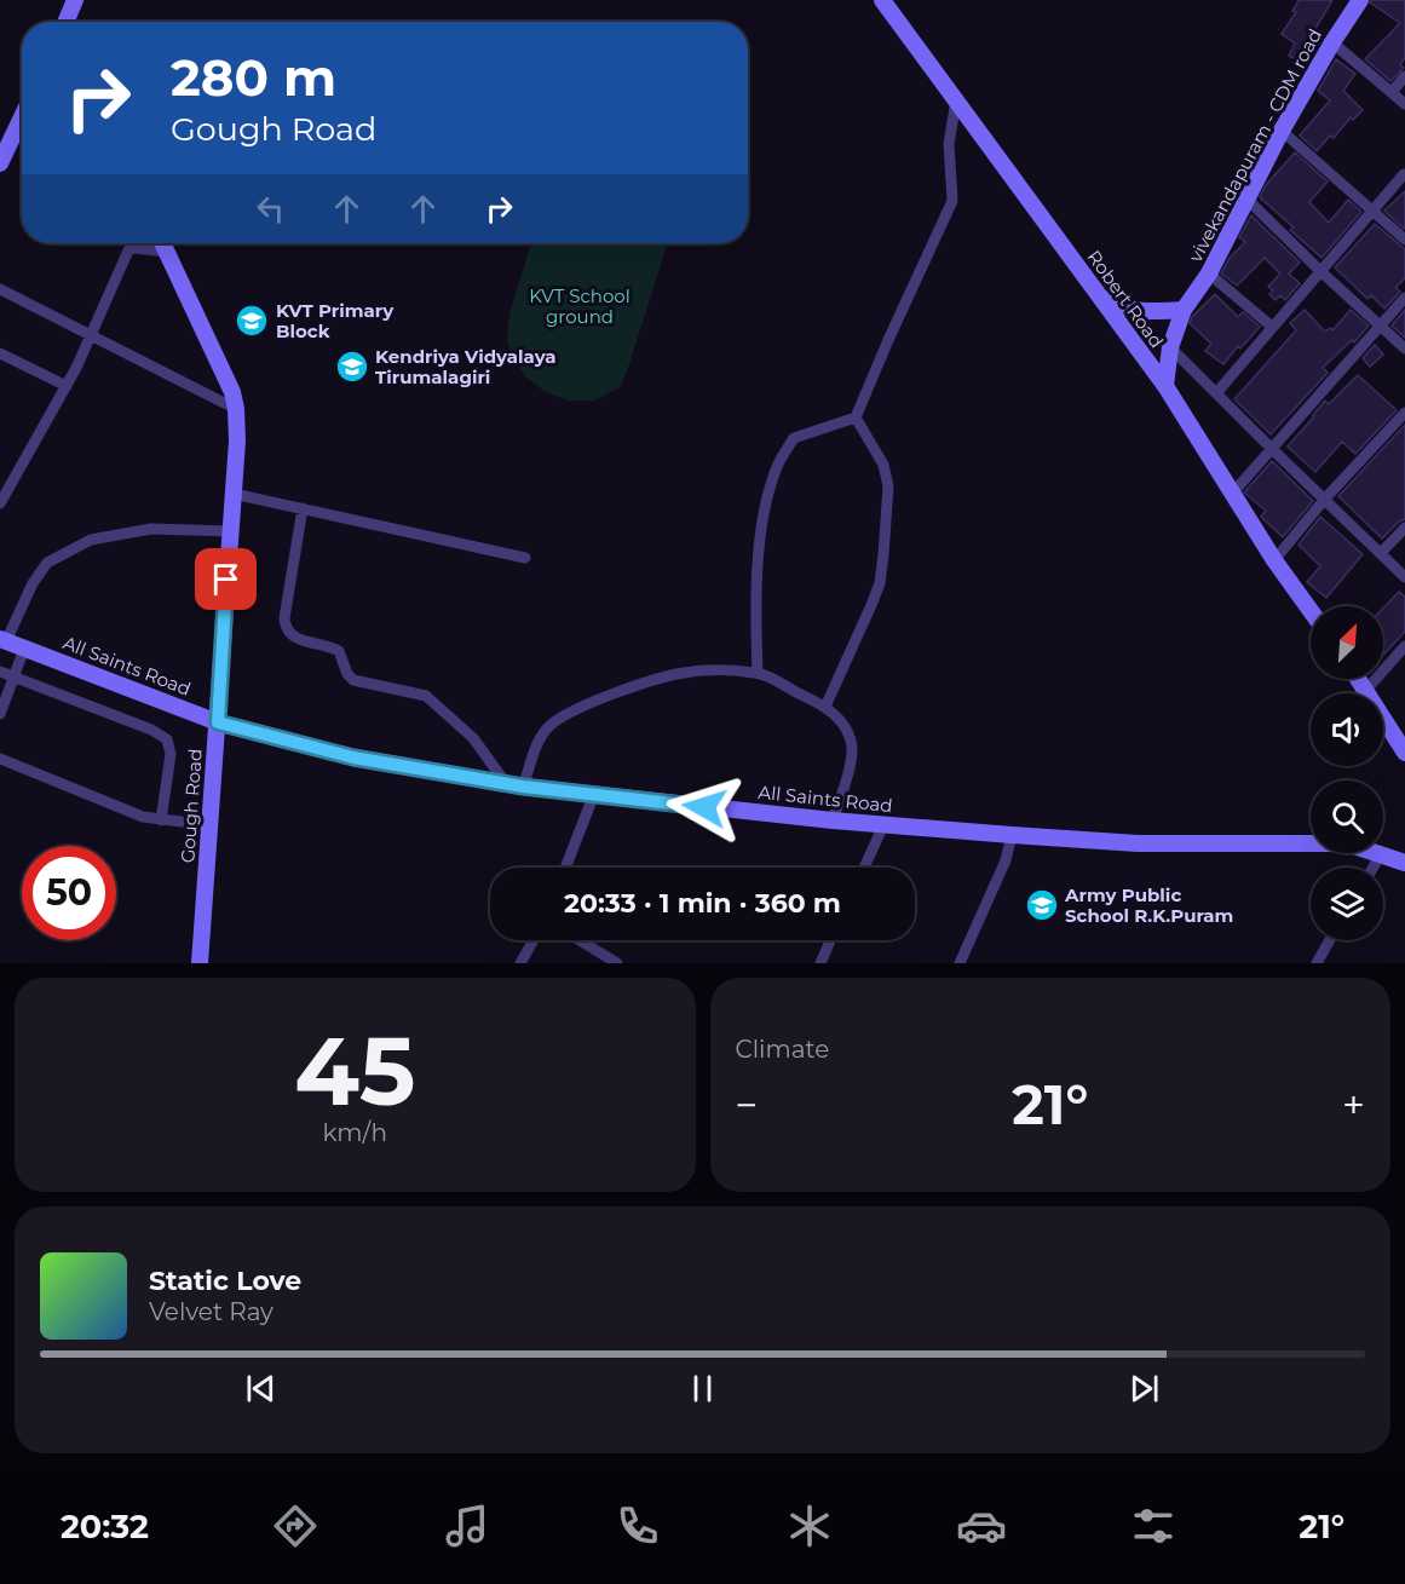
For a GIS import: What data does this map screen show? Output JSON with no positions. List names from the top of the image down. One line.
{"streets":{"street":["vivekandapuram - CDM road","Robert Road","All Saints Road","Gough Road"]},"crossings":[["vivekandapuram - CDM road","Robert Road"],["All Saints Road","Gough Road"]],"parks":["KVT School ground"],"places":{"school or university":["KVT Primary Block","Kendriya Vidyalaya Tirumalagiri","Army Public School R.K.Puram"]},"north":"top right","page":{"turn":["280 m","Gough Road"],"limit":"50","trip":"20:33 · 1 min · 360 m","tile":[["45","km/h"],"Climate"],"heat":["−","21°","+"],"song":["Static Love","Velvet Ray"],"tabs":["20:32","21°"]}}
